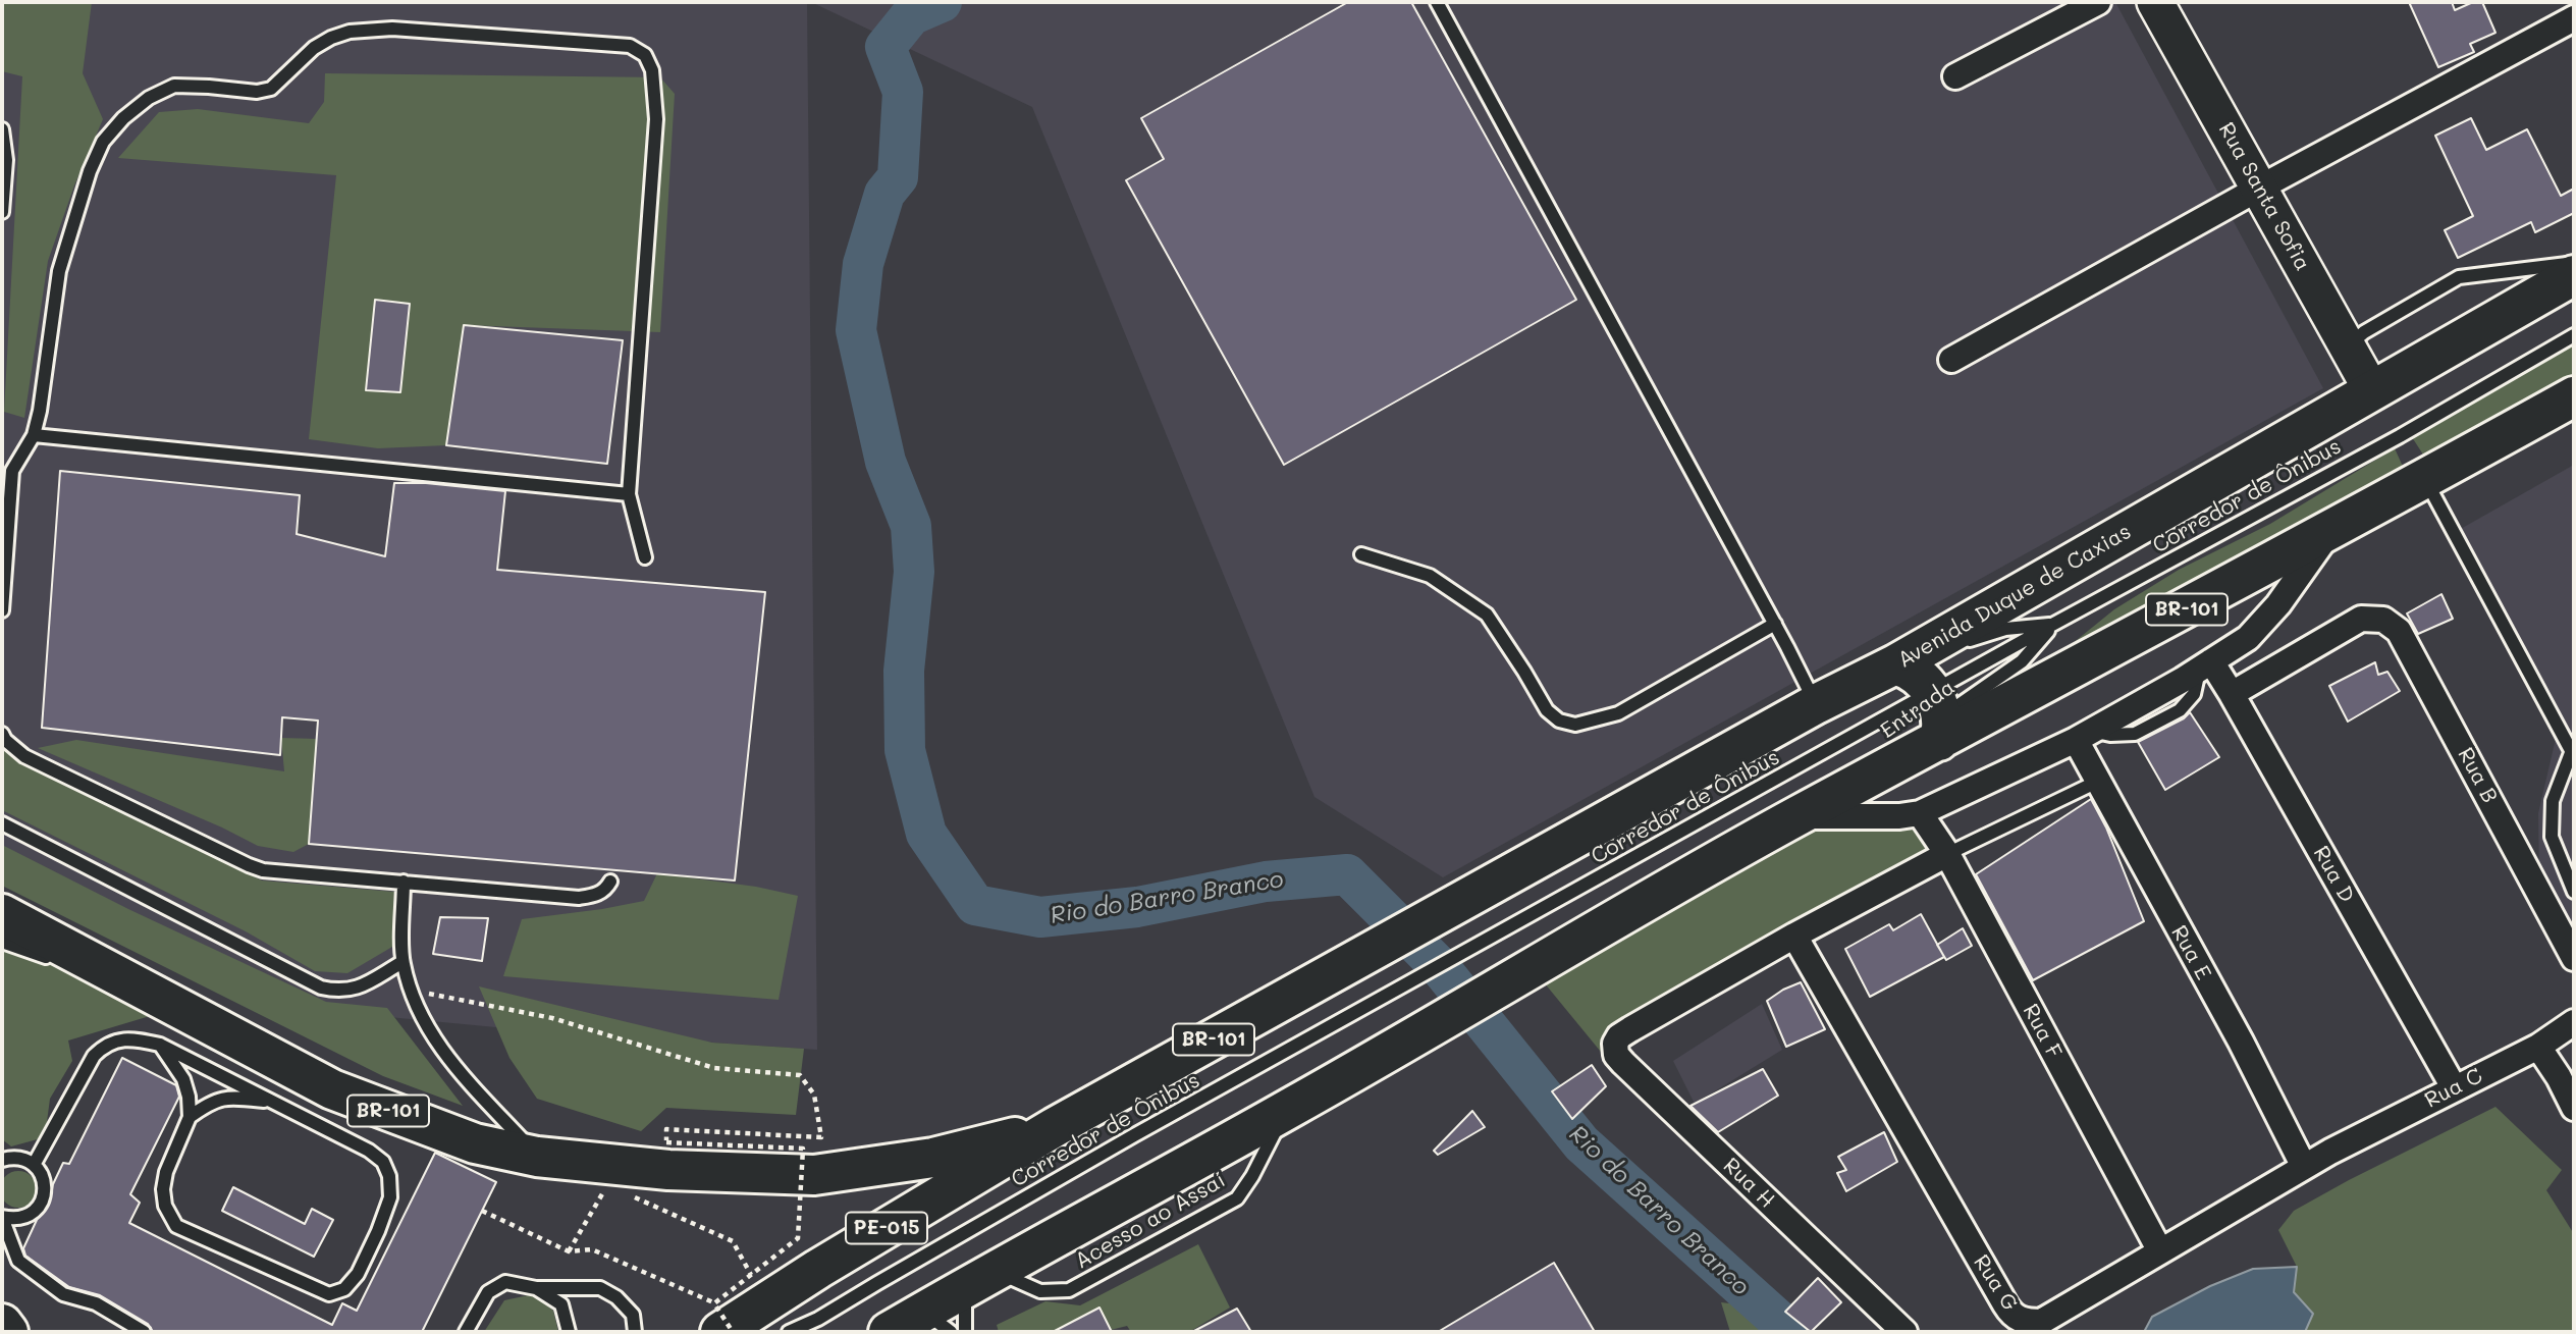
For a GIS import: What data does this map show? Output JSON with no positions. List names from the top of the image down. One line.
{"streets":{"highway":["Avenida Duque de Caxias","BR-101","PE-015"],"street":["Rua Santa Sofia","Rua B","Rua D","Rua E","Rua F","Rua C","Rua H","Rua G"],"lane":["Corredor de Ônibus","Entrada","Acesso ao Assaí"]},"crossings":[["Rua Santa Sofia","Avenida Duque de Caxias"],["Corredor de Ônibus","BR-101"],["Corredor de Ônibus","Entrada"],["Avenida Duque de Caxias","BR-101"],["Avenida Duque de Caxias","PE-015"],["BR-101","Entrada"],["BR-101","Rua D"],["BR-101","Rua E"],["BR-101","Rua F"],["BR-101","Acesso ao Assaí"],["BR-101","PE-015"],["Rua B","Rua D"],["Rua D","Rua C"],["Rua E","Rua G"],["Rua F","Rua G"],["Rua C","Rua G"],["Rua H","Rua G"]],"water":["Rio do Barro Branco"]}
